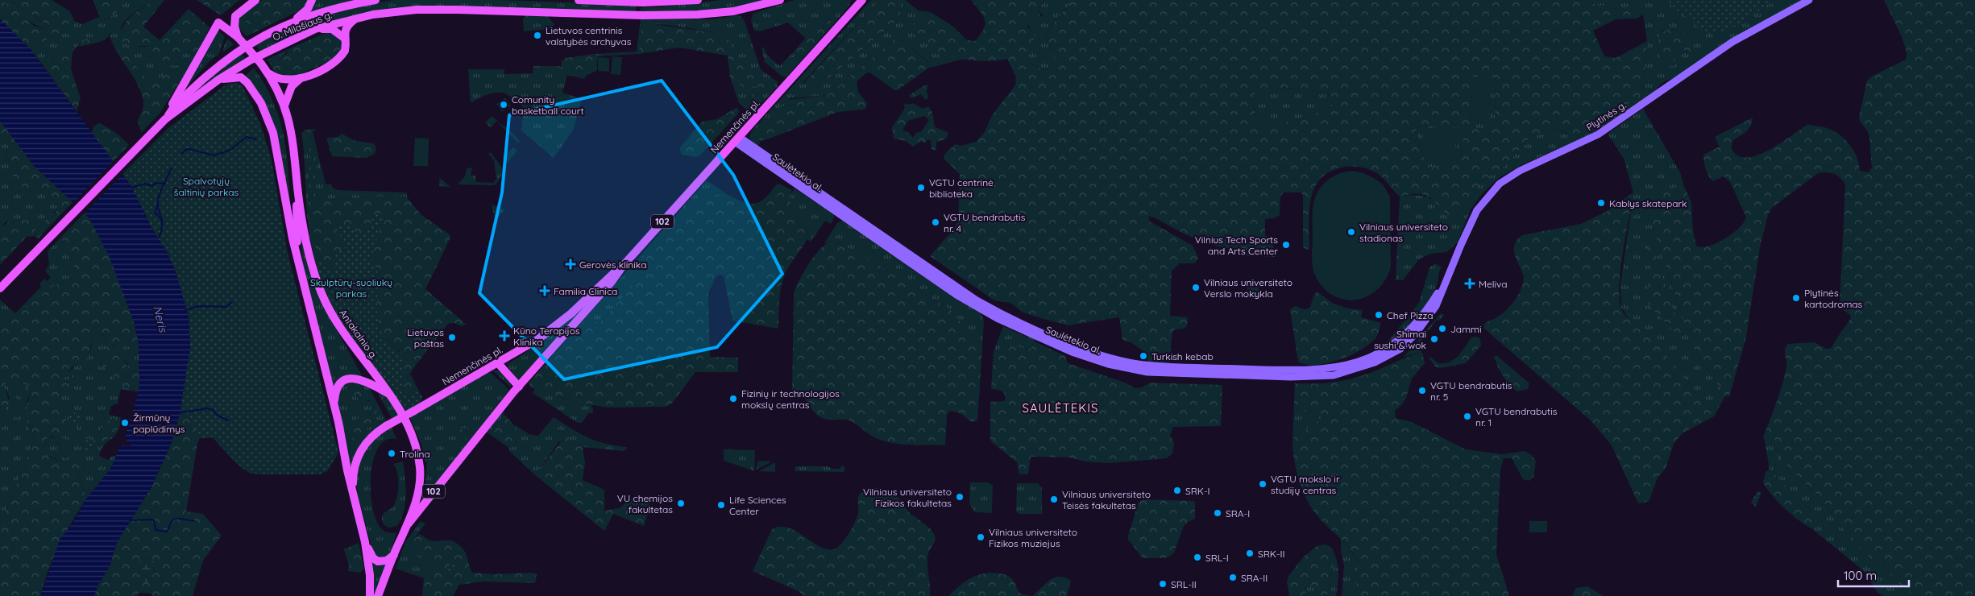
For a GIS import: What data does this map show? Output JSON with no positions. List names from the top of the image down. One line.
{"streets":{"main road":["O. Milašiaus g.","Plytinės g.","Nemenčinės pl.","Saulėtekio al.","102","Antakalnio g."]},"crossings":[["O. Milašiaus g.","Antakalnio g."],["Plytinės g.","Saulėtekio al."],["Nemenčinės pl.","Saulėtekio al."],["Nemenčinės pl.","102"],["Nemenčinės pl.","Antakalnio g."]],"districts":["SAULĖTEKIS"],"water":["Neris"],"parks":["Spalvotųjų šaltinių parkas","Skulptūrų-suoliukų parkas"],"places":{"other":["Lietuvos centrinis valstybės archyvas","Comunity basketball court","VGTU centrinė biblioteka","Kablys skatepark","VGTU bendrabutis nr. 4","Vilniaus universiteto stadionas","Vilnius Tech Sports and Arts Center","Vilniaus universiteto Verslo mokykla","Plytinės kartodromas","Chef Pizza","Jammi","Lietuvos paštas","Shimai sushi & wok","Turkish kebab","VGTU bendrabutis nr. 5","Fizinių ir technologijos mokslų centras","VGTU bendrabutis nr. 1","Žirmūnų paplūdimys","Trolina","VGTU mokslo ir studijų centras","SRK-I","Vilniaus universiteto Fizikos fakultetas","Vilniaus universiteto Teisės fakultetas","VU chemijos fakultetas","Life Sciences Center","SRA-I","Vilniaus universiteto Fizikos muziejus","SRK-II","SRL-I","SRA-II","SRL-II"],"health":["Gerovės klinika","Meliva","Familia Clinica","Kūno Terapijos Klinika"]},"scale_bar":"100 m"}
